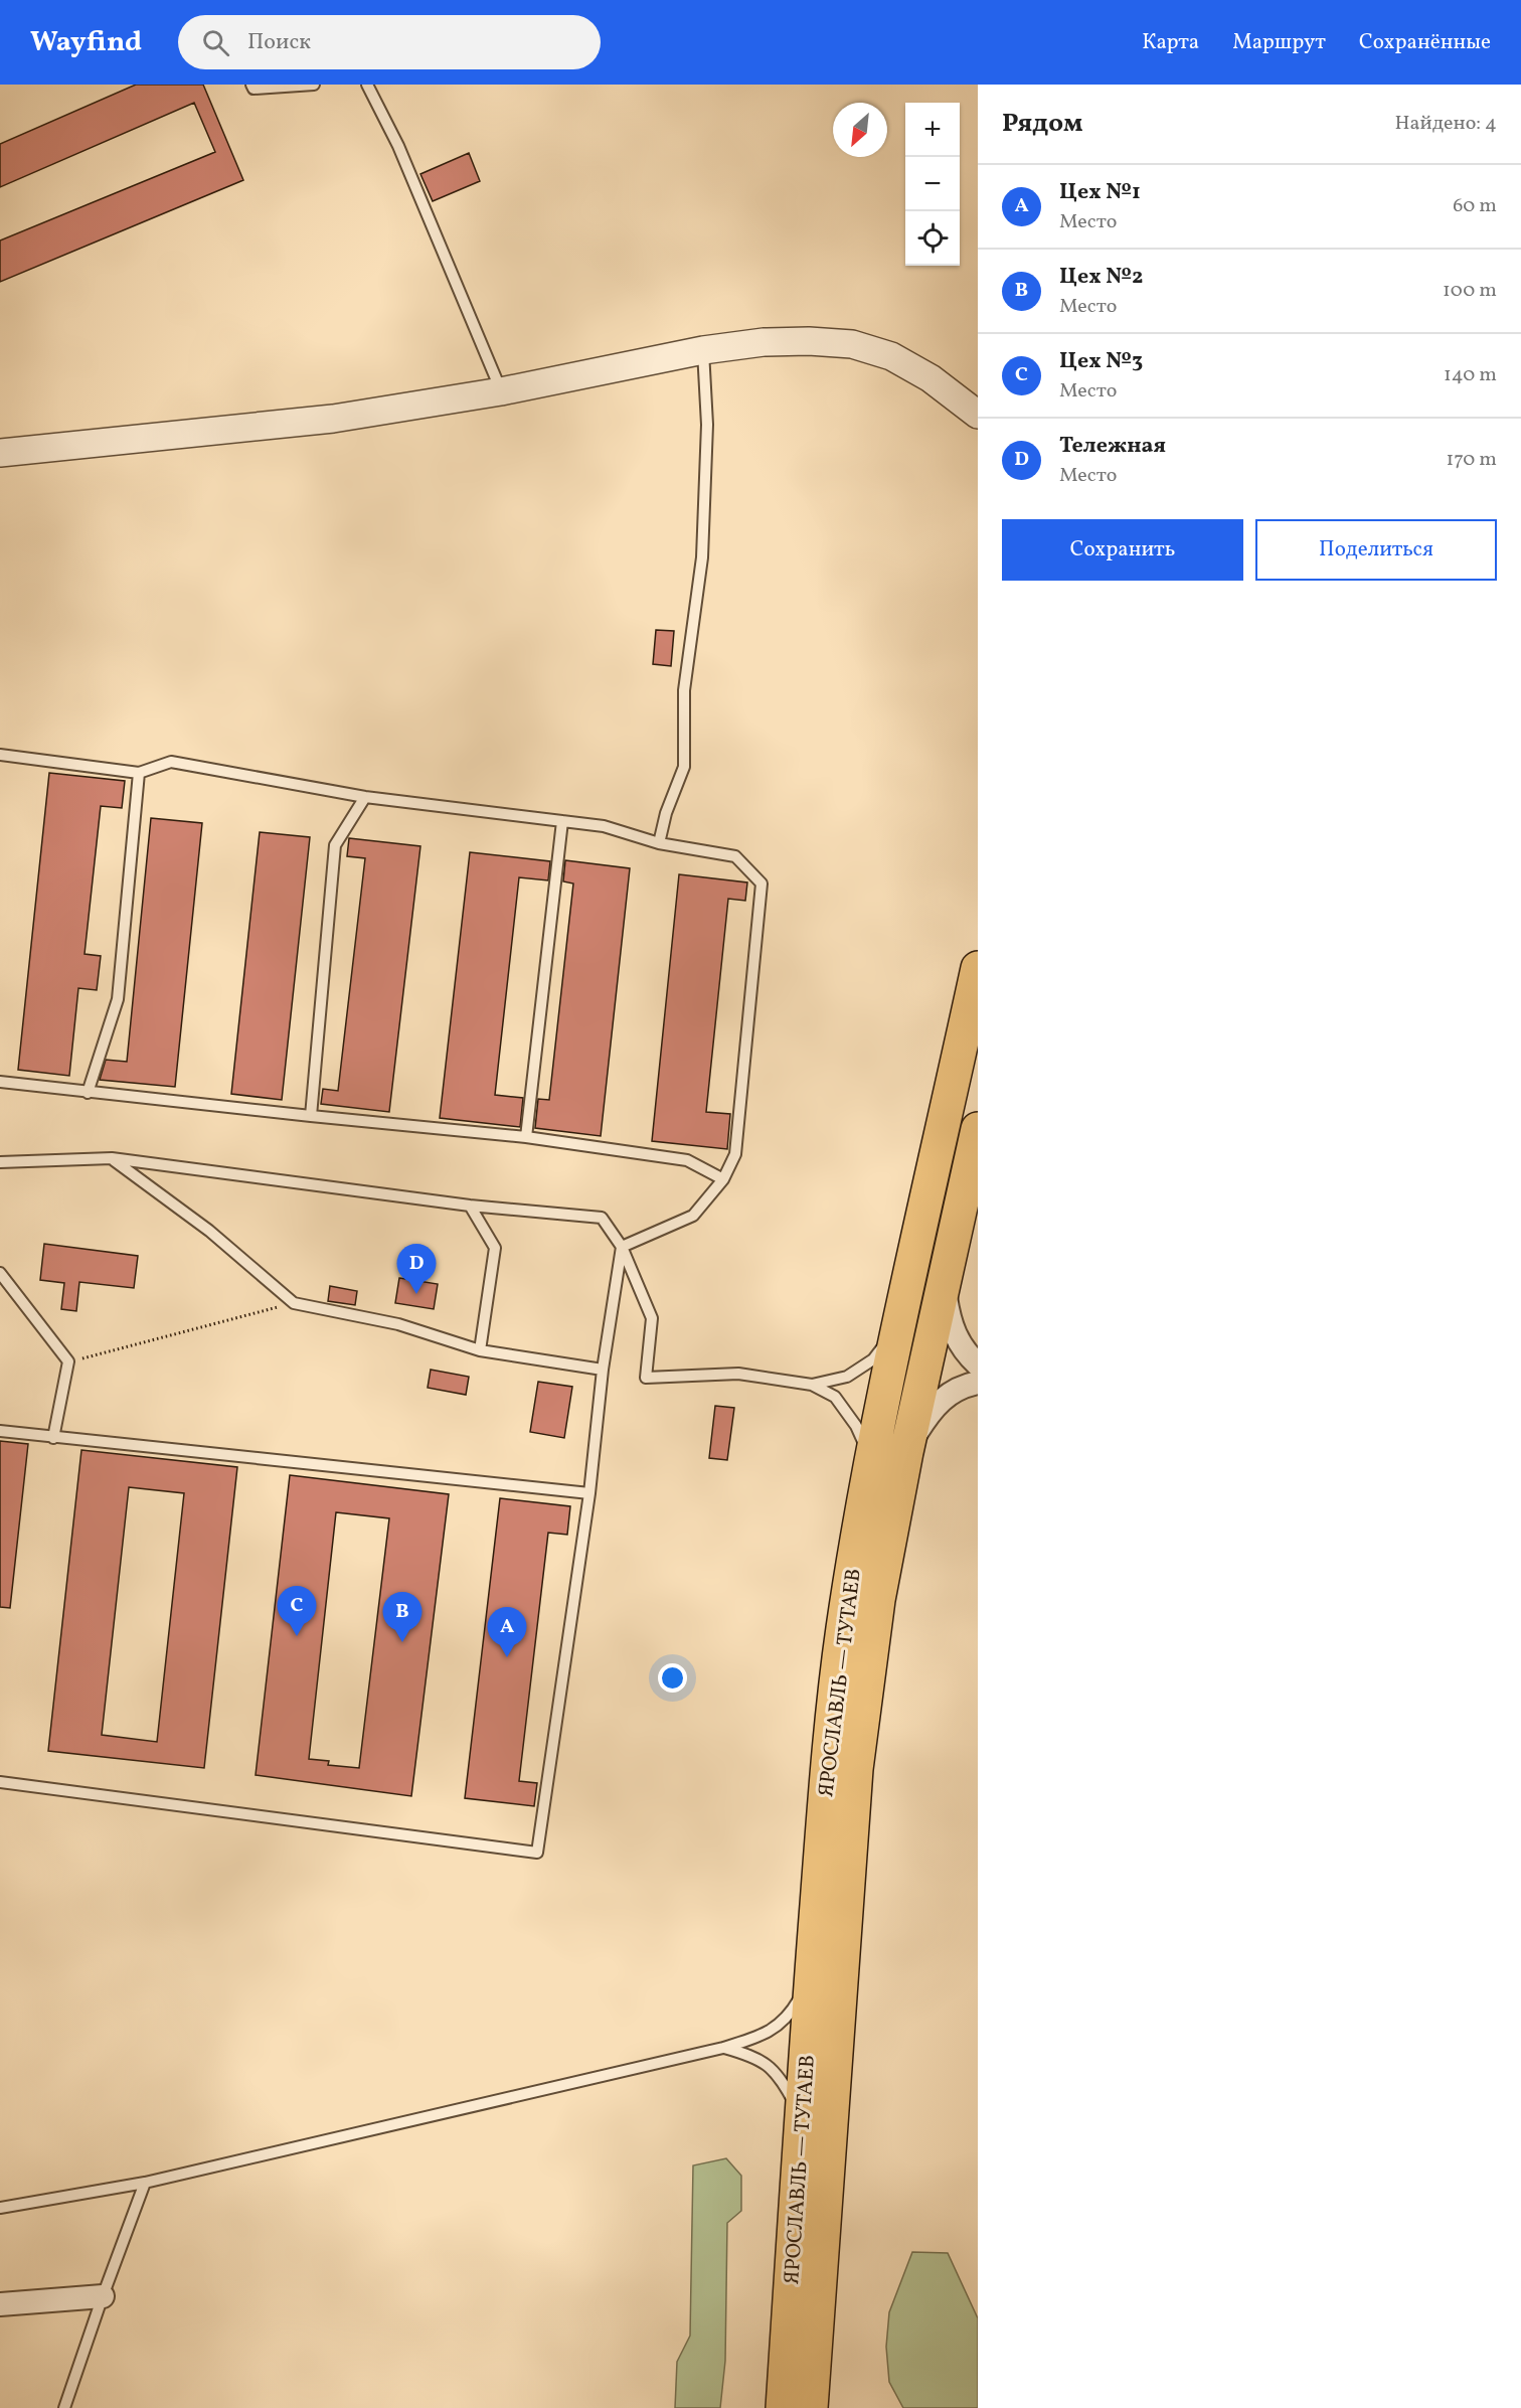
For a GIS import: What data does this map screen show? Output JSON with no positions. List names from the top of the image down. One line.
{"streets":{"main road":["ЯРОСЛАВЛЬ — ТУТАЕВ"]},"north":"bottom left","page":{"header":"Wayfind","search":"Поиск","nav":["Карта","Маршрут","Сохранённые"],"heading":["Рядом","Найдено: 4"],"map_buttons":["+","−"],"list":[{"mark":"A","name":"Цех №1","note":"Место","value":"60 m"},{"mark":"B","name":"Цех №2","note":"Место","value":"100 m"},{"mark":"C","name":"Цех №3","note":"Место","value":"140 m"},{"mark":"D","name":"Тележная","note":"Место","value":"170 m"}],"buttons":["Сохранить","Поделиться"],"pins":["D","C","B","A"]}}
